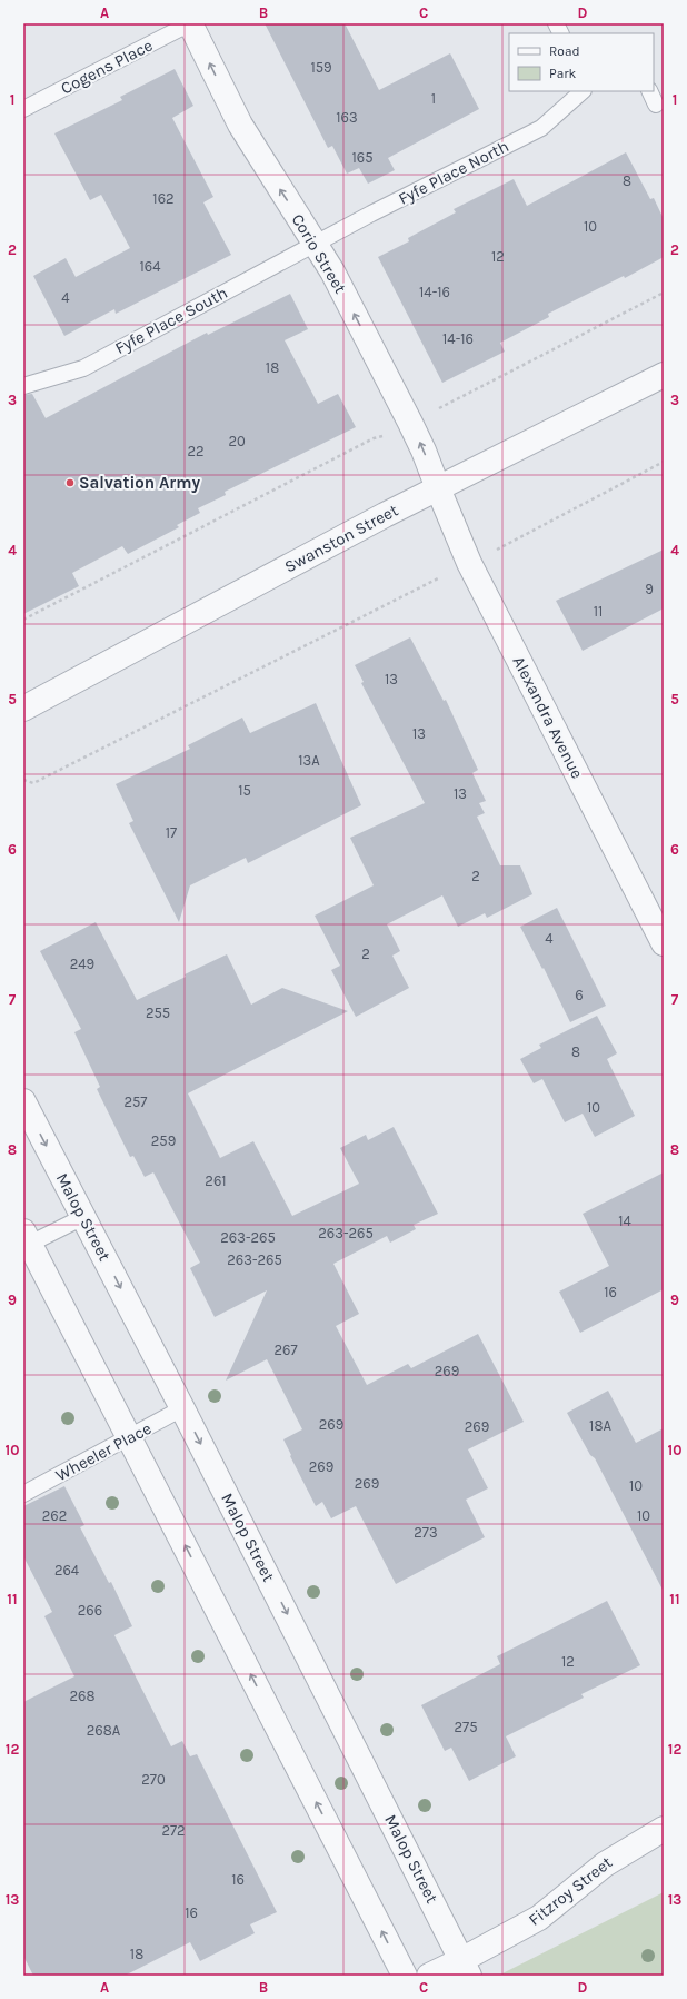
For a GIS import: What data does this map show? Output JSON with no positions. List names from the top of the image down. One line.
{"streets":{"street":["Corio Street","Swanston Street","Alexandra Avenue","Malop Street","Fitzroy Street"],"lane":["Cogens Place","Fyfe Place North","Fyfe Place South","Wheeler Place"]},"crossings":[["Cogens Place","Corio Street"],["Fyfe Place North","Corio Street"],["Fyfe Place North","Fyfe Place South"],["Corio Street","Fyfe Place South"],["Corio Street","Swanston Street"],["Corio Street","Alexandra Avenue"],["Swanston Street","Alexandra Avenue"],["Malop Street","Wheeler Place"],["Malop Street","Fitzroy Street"]],"one_way":["Corio Street"],"places":["Salvation Army"],"house_numbers":["159","1","163","165","8","162","10","12","164","14-16","4","14-16","18","20","22","9","11","13","13","13A","15","13","17","2","4","2","249","6","255","8","257","10","259","261","14","263-265","263-265","263-265","16","267","269","269","18A","269","269","269","10","262","10","273","264","266","12","268","275","268A","270","272","16","16","18"],"legend":["Road","Park"],"grid":{"columns":["A","B","C","D"],"rows":["1","2","3","4","5","6","7","8","9","10","11","12","13"]}}
